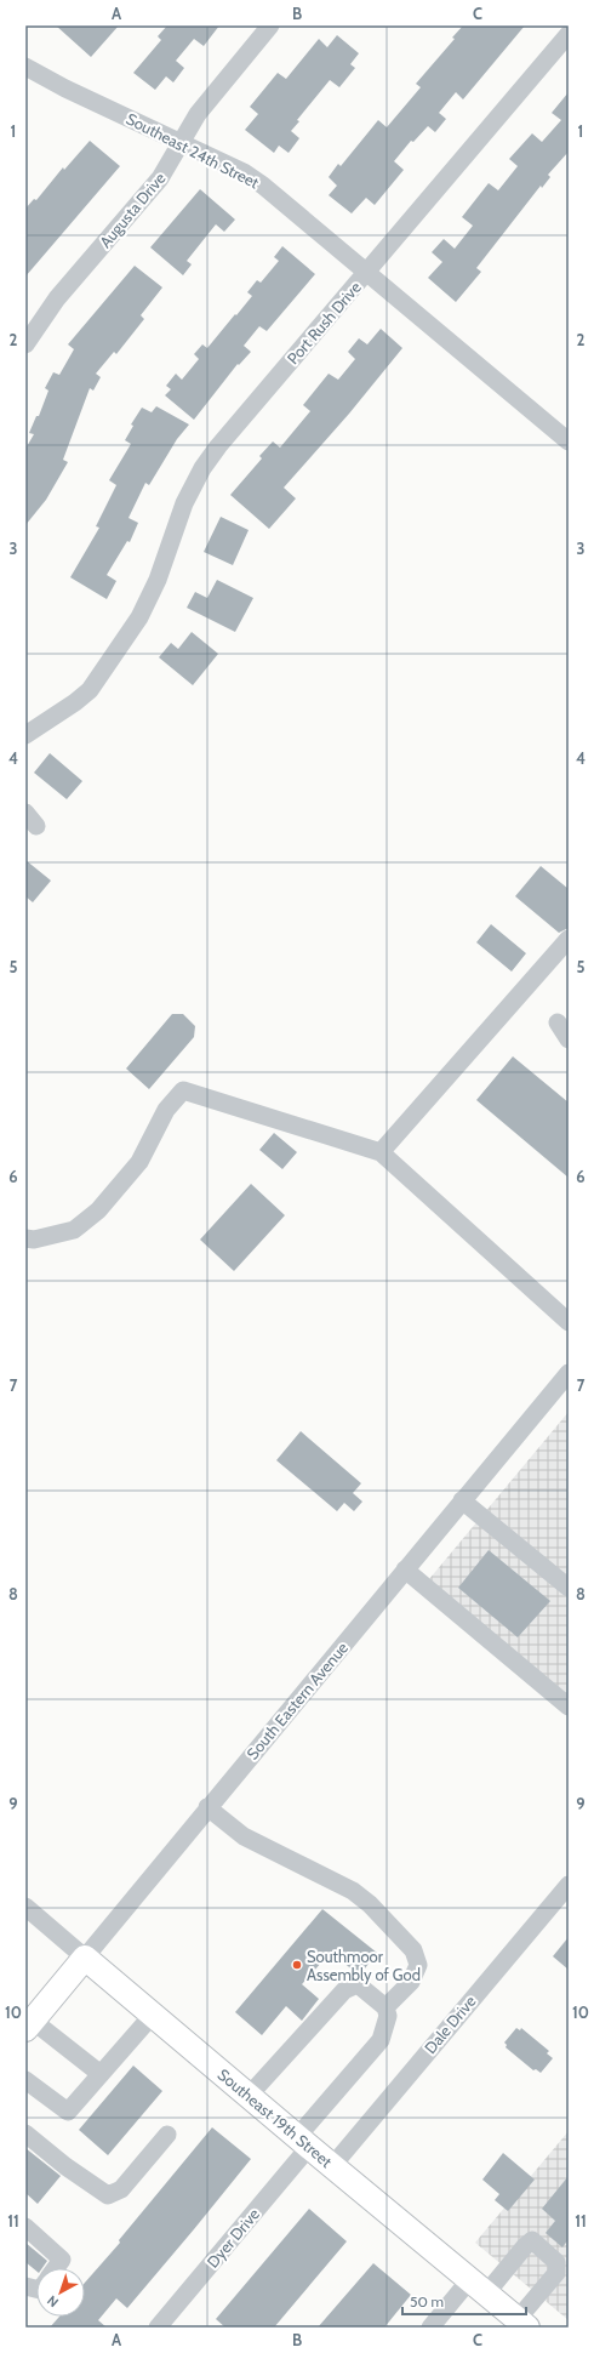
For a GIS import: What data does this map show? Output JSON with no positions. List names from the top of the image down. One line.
{"streets":{"main road":["South Eastern Avenue","Southeast 19th Street"],"street":["Southeast 24th Street","Augusta Drive","Port Rush Drive","Dale Drive","Dyer Drive"]},"crossings":[["Southeast 24th Street","Augusta Drive"],["Southeast 24th Street","Port Rush Drive"],["South Eastern Avenue","Southeast 19th Street"],["Dale Drive","Southeast 19th Street"],["Southeast 19th Street","Dyer Drive"]],"places":["Southmoor Assembly of God"],"scale_bar":"50 m","north":"bottom left","grid":{"columns":["A","B","C"],"rows":["1","2","3","4","5","6","7","8","9","10","11"]}}
